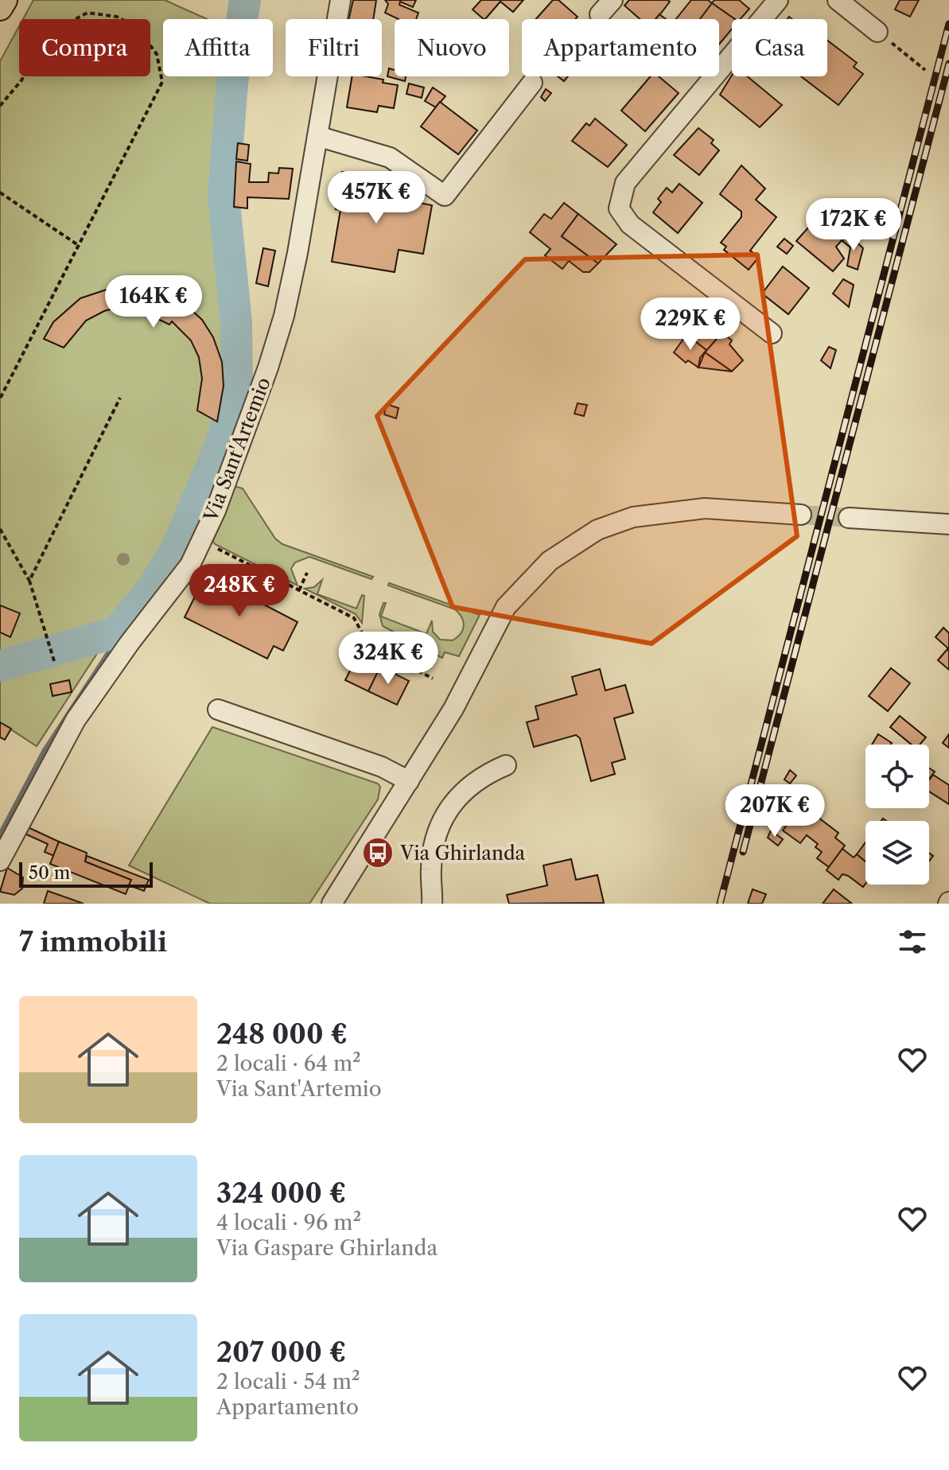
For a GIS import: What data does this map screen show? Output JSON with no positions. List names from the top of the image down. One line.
{"streets":{"street":["Via Sant'Artemio"]},"places":{"bus stop":["Via Ghirlanda"]},"scale_bar":"50 m","page":{"chip":["Compra","Affitta","Filtri","Nuovo","Appartamento","Casa"],"price":["457K €","172K €","164K €","229K €","248K €","324K €","207K €"],"scale":"50 m","heading":"7 immobili","list":[{"name":"248 000 €","note":"2 locali · 64 m² · Via Sant'Artemio"},{"name":"324 000 €","note":"4 locali · 96 m² · Via Gaspare Ghirlanda"},{"name":"207 000 €","note":"2 locali · 54 m² · Appartamento"}]}}
